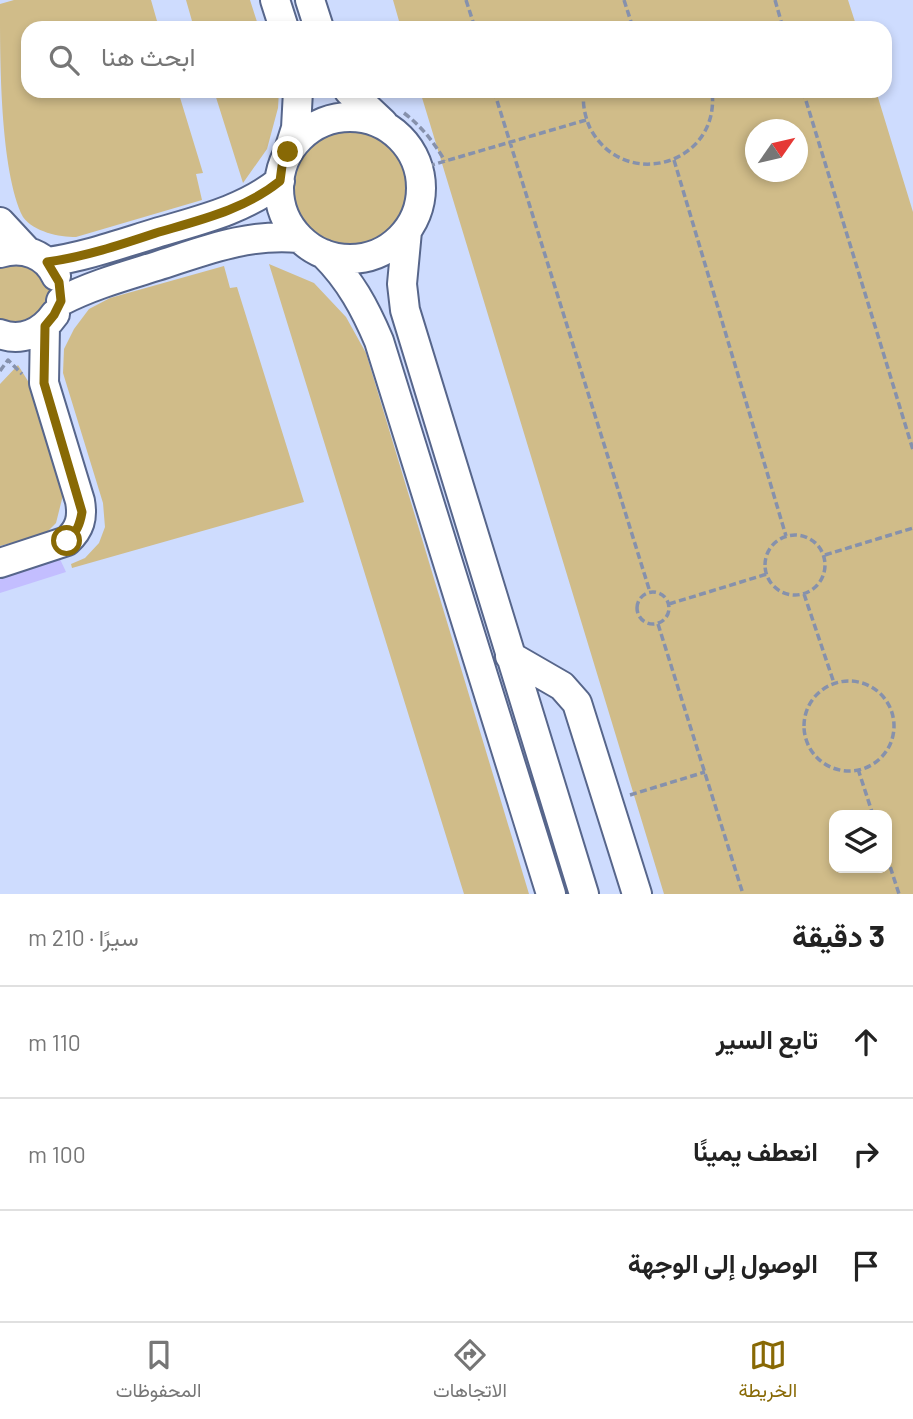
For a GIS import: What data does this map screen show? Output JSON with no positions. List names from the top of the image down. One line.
{"north":"top right","page":{"search":"ابحث هنا","heading":["3 دقيقة","سيرًا · 210 m"],"list":[["تابع السير","110 m"],["انعطف يمينًا","100 m"],"الوصول إلى الوجهة"],"nav":["الخريطة","الاتجاهات","المحفوظات"]}}
